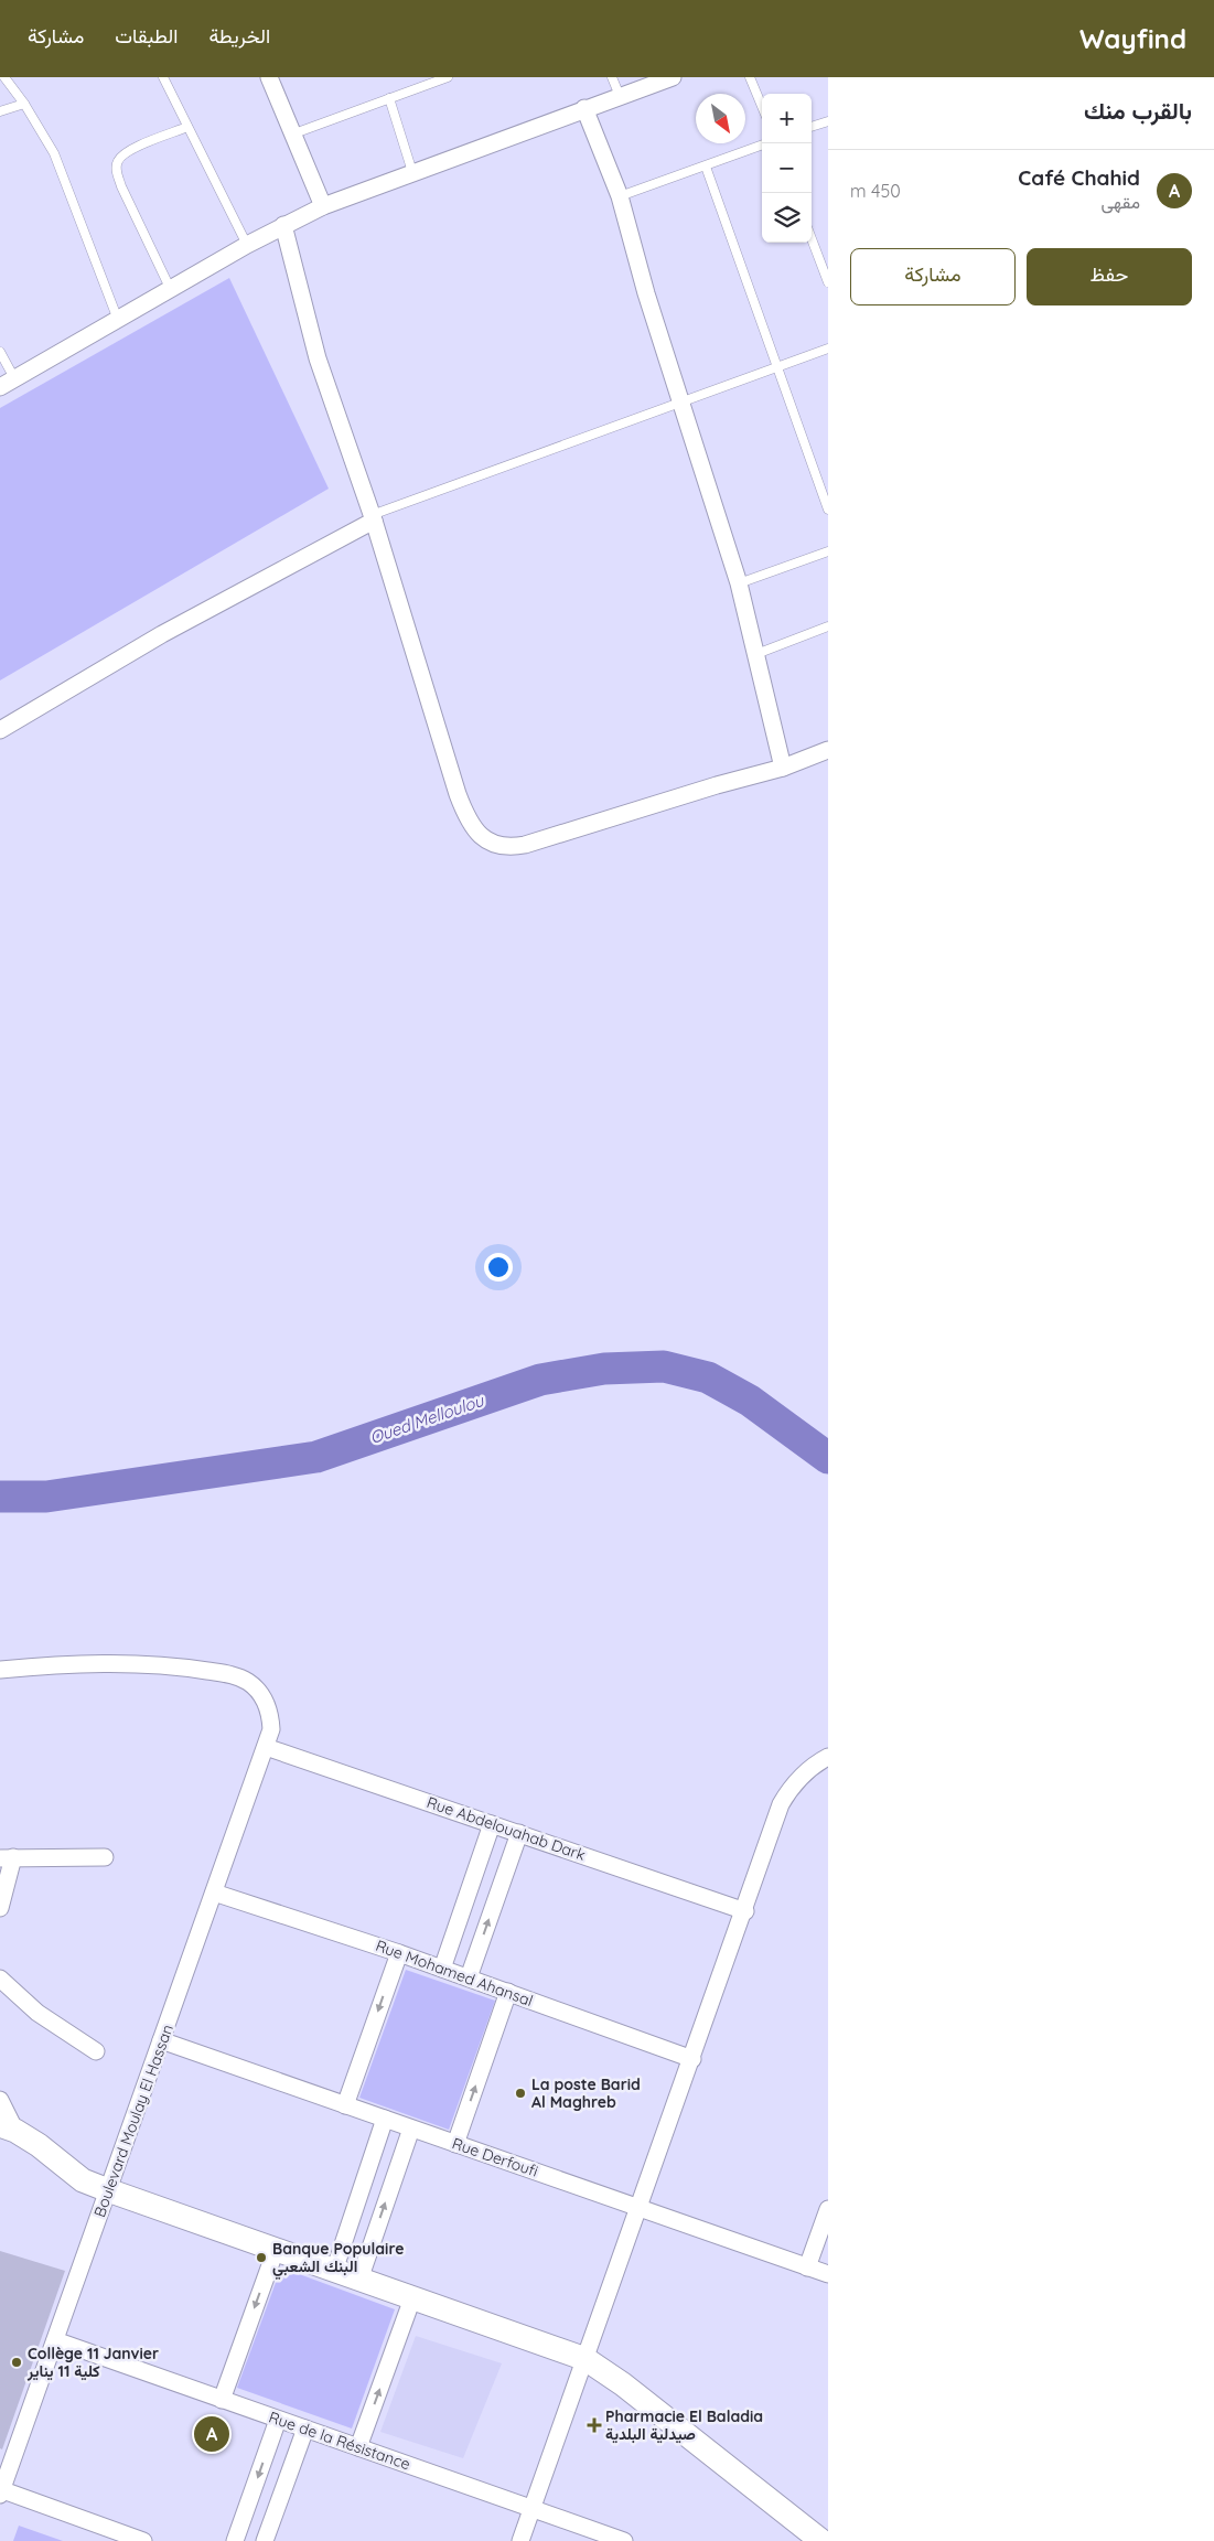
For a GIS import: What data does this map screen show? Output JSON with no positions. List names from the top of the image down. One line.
{"streets":{"street":["Rue Abdelouahab Dark","Rue Mohamed Ahansal","Boulevard Moulay El Hassan","Rue Derfoufi","Rue de la Résistance"]},"crossings":[["Rue Abdelouahab Dark","Boulevard Moulay El Hassan"],["Rue Mohamed Ahansal","Boulevard Moulay El Hassan"],["Boulevard Moulay El Hassan","Rue Derfoufi"],["Boulevard Moulay El Hassan","Rue de la Résistance"]],"water":["Oued Melloulou"],"places":{"other":["La poste Barid Al Maghreb","Banque Populaire البنك الشعبي","Collège 11 Janvier كلية 11 يناير"],"health":["Pharmacie El Baladia صيدلية البلدية"]},"north":"bottom right","page":{"header":"Wayfind","nav":["الخريطة","الطبقات","مشاركة"],"heading":"بالقرب منك","map_buttons":["+","−"],"list":[{"mark":"A","name":"Café Chahid","note":"مقهى","value":"450 m"}],"buttons":["حفظ","مشاركة"],"pins":"A"}}
